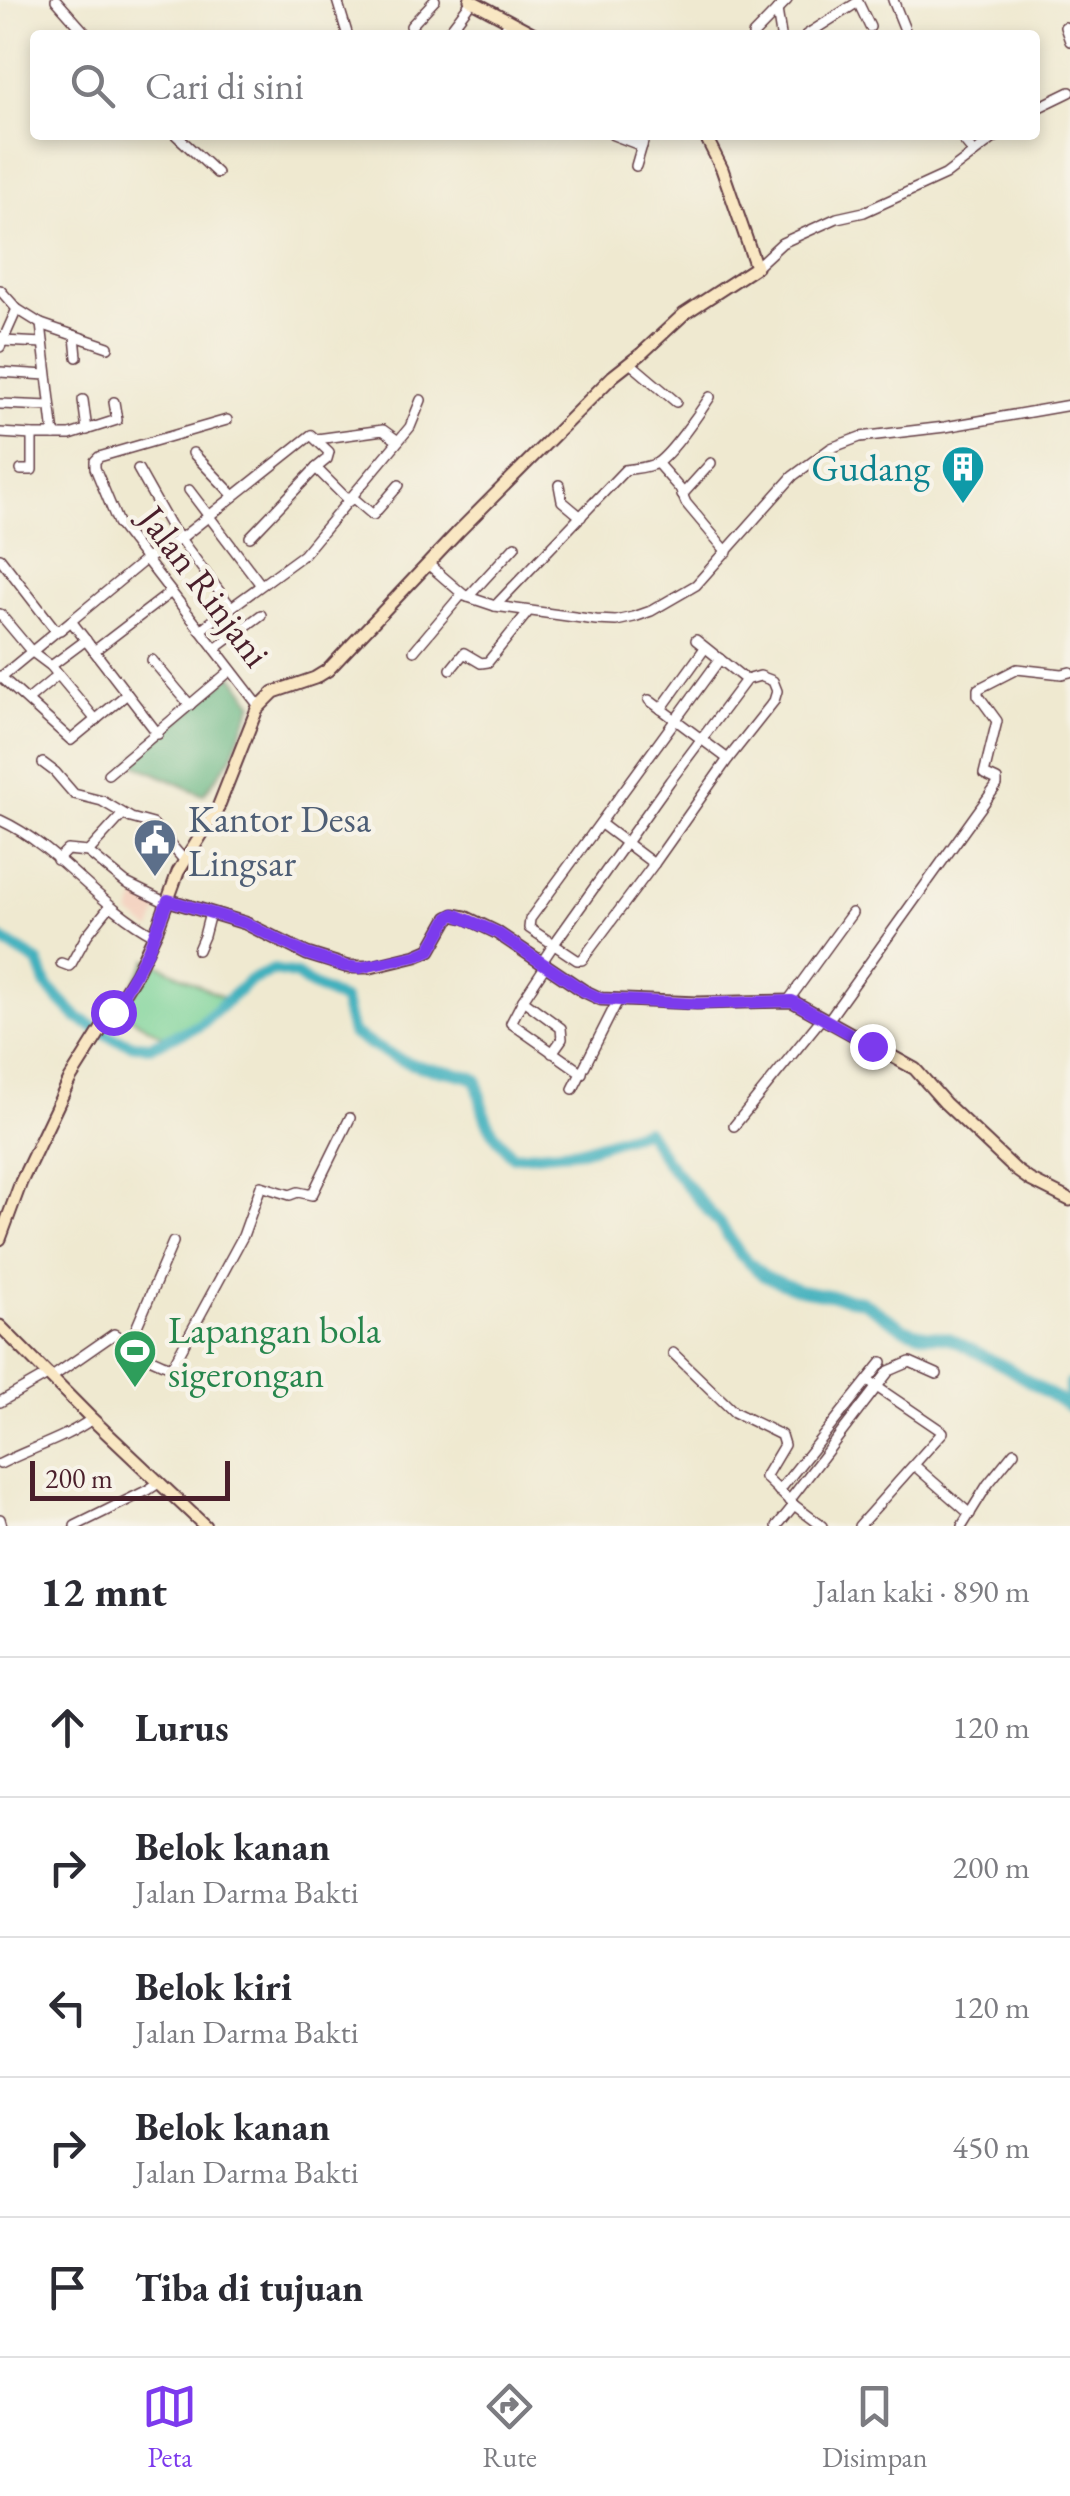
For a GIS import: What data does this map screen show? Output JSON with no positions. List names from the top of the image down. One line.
{"streets":{"street":["Jalan Rinjani"]},"places":{"building":["Gudang"],"public building":["Kantor Desa Lingsar"],"sports":["Lapangan bola sigerongan"]},"scale_bar":"200 m","page":{"search":"Cari di sini","scale":"200 m","heading":["12 mnt","Jalan kaki · 890 m"],"list":[["Lurus","120 m"],["Belok kanan","Jalan Darma Bakti","200 m"],["Belok kiri","Jalan Darma Bakti","120 m"],["Belok kanan","Jalan Darma Bakti","450 m"],"Tiba di tujuan"],"nav":["Peta","Rute","Disimpan"]}}
